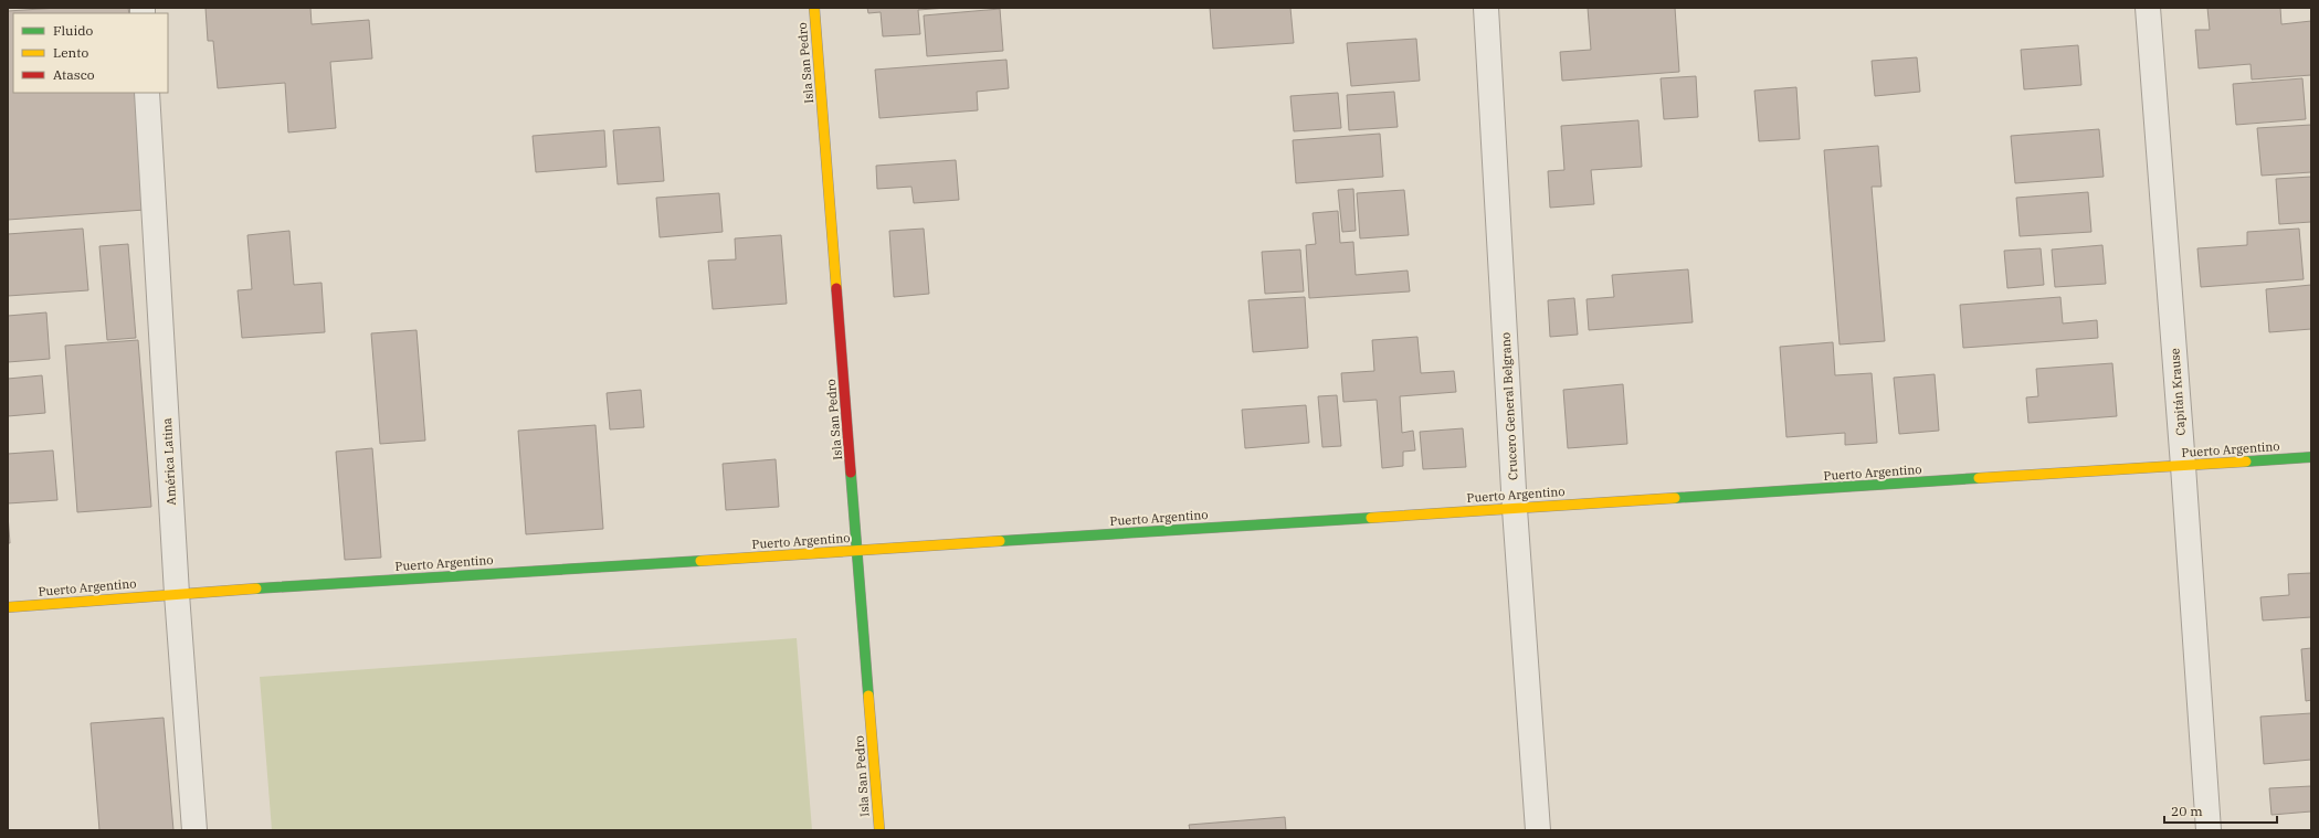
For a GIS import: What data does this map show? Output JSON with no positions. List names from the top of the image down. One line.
{"streets":{"street":["Isla San Pedro","Capitán Krause","Crucero General Belgrano","Puerto Argentino","América Latina"]},"crossings":[["Isla San Pedro","Puerto Argentino"],["Capitán Krause","Puerto Argentino"],["Crucero General Belgrano","Puerto Argentino"],["Puerto Argentino","América Latina"]],"legend":["Fluido","Lento","Atasco"],"scale_bar":"20 m"}
